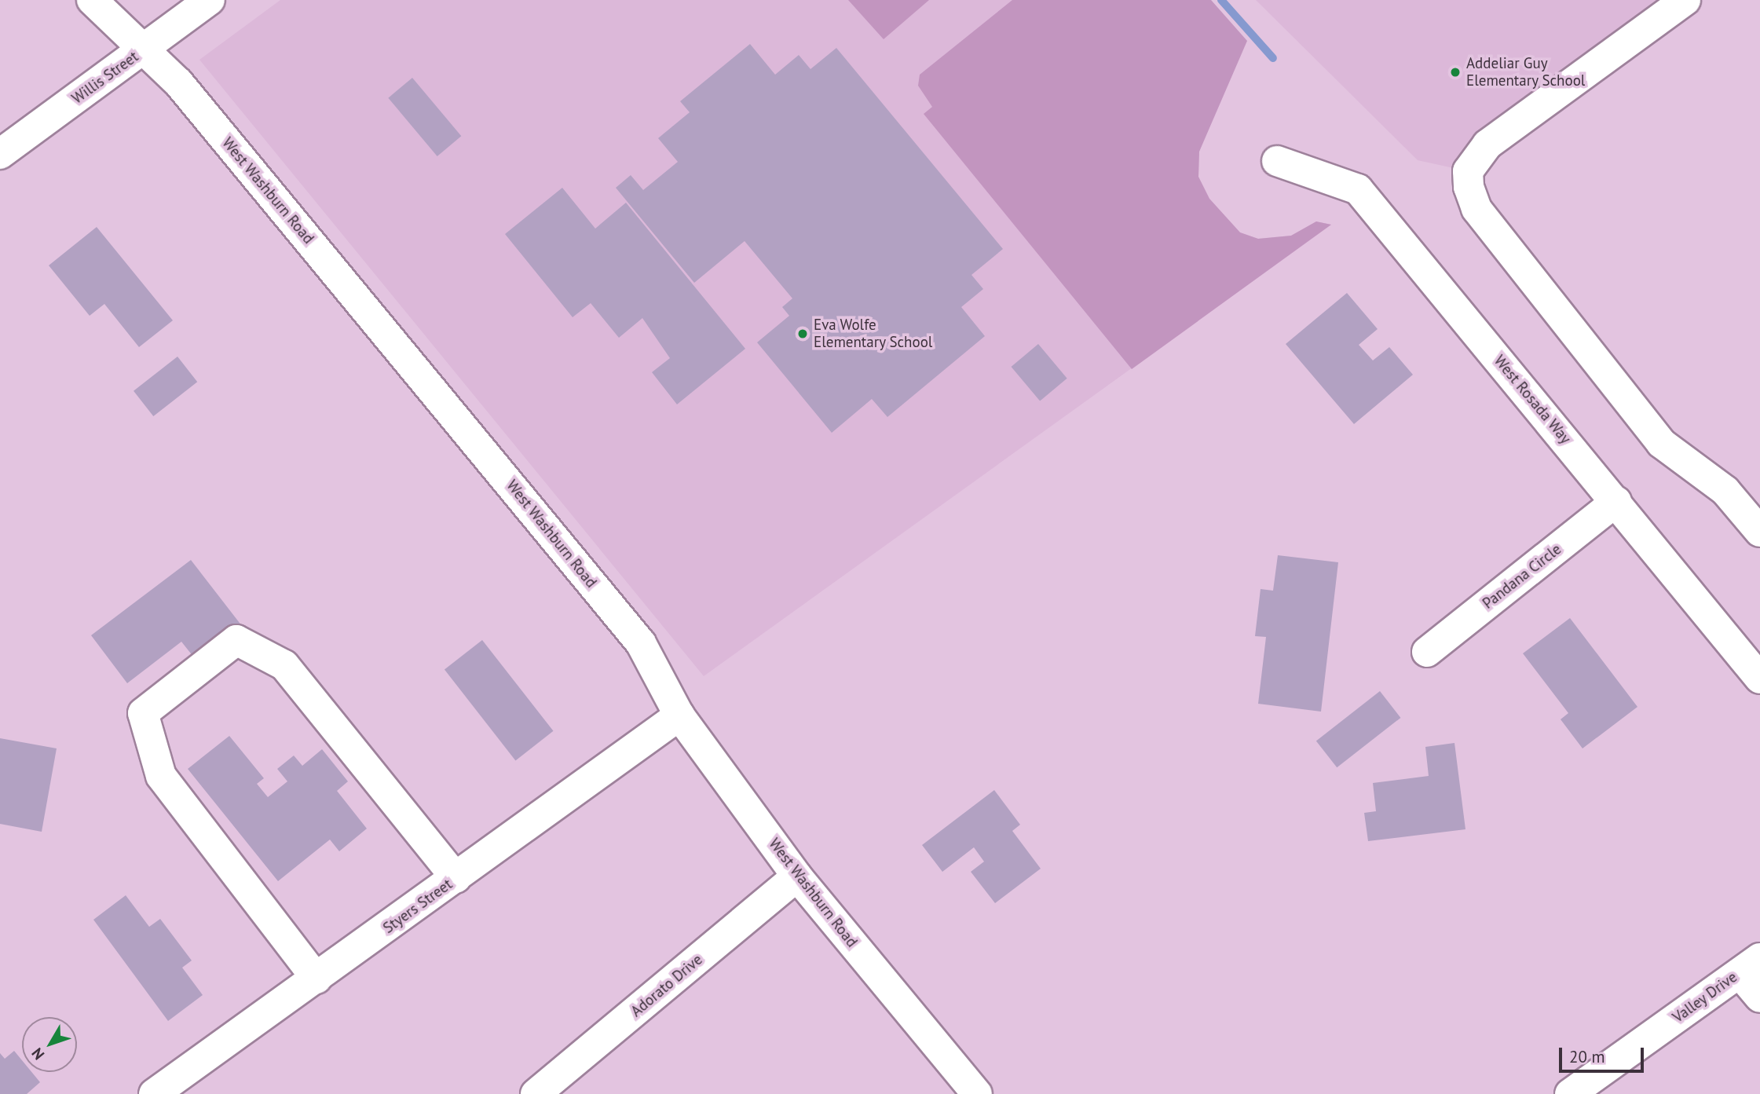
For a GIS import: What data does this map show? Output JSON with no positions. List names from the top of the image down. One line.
{"streets":{"street":["Willis Street","West Washburn Road","West Rosada Way","Pandana Circle","Styers Street","Adorato Drive","Valley Drive"]},"crossings":[["Willis Street","West Washburn Road"],["West Washburn Road","Styers Street"],["West Washburn Road","Adorato Drive"],["West Rosada Way","Pandana Circle"]],"places":["Addeliar Guy Elementary School","Eva Wolfe Elementary School"],"scale_bar":"20 m","north":"bottom left"}
